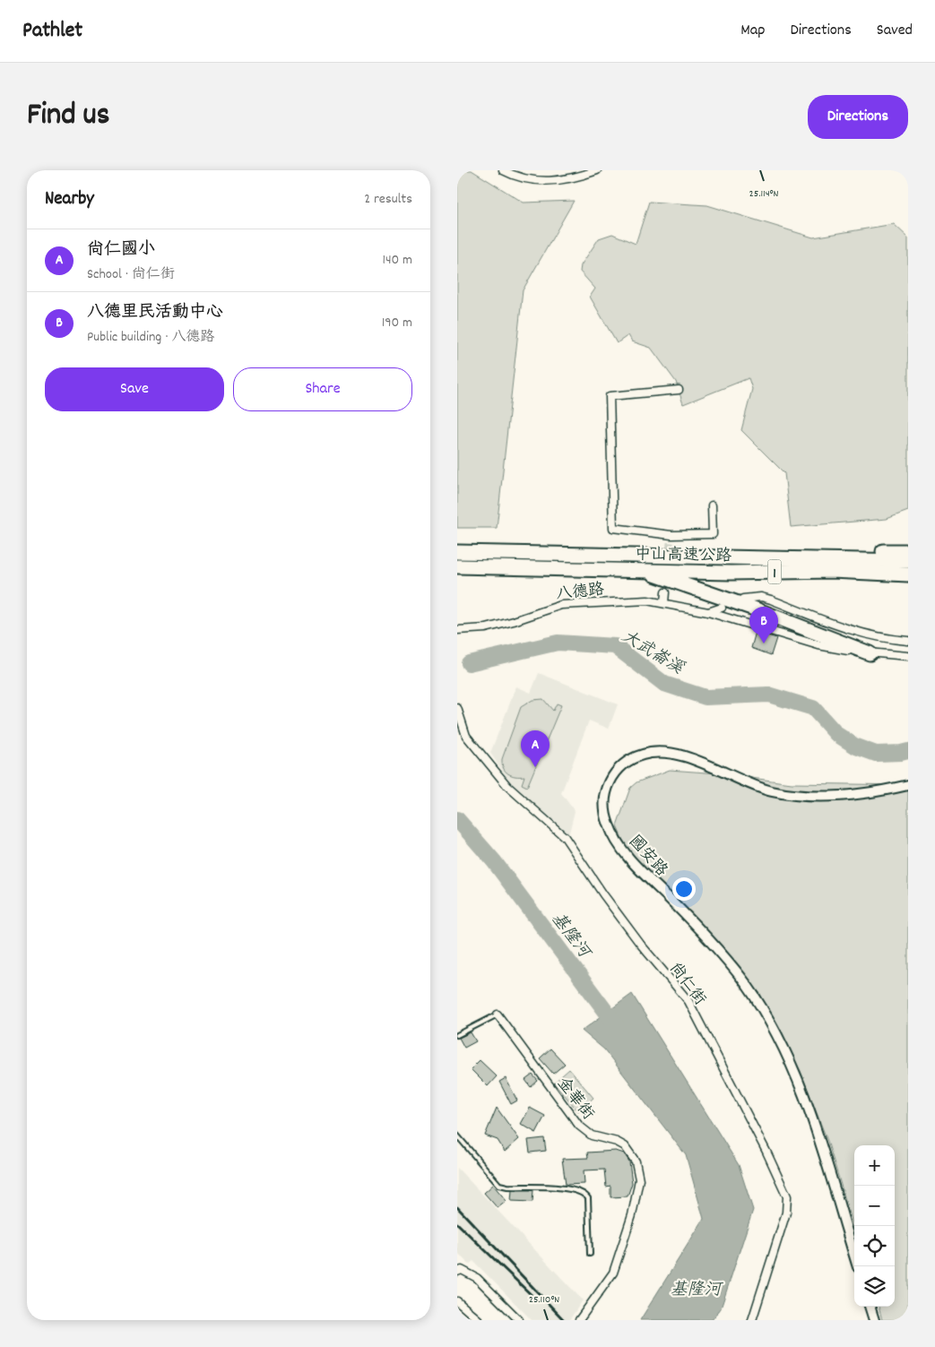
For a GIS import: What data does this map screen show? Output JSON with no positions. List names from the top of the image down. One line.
{"streets":{"highway":["中山高速公路","1"],"street":["八德路","國安路","尚仁街","金華街"]},"water":["大武崙溪","基隆河"],"page":{"header":"Pathlet","nav":["Map","Directions","Saved"],"title":"Find us","buttons":["Directions",["Save","Share"]],"heading":["Nearby","2 results"],"list":[{"mark":"A","name":"尚仁國小","note":"School · 尚仁街","value":"140 m"},{"mark":"B","name":"八德里民活動中心","note":"Public building · 八德路","value":"190 m"}],"pins":["B","A"],"map_buttons":["+","−"]},"coordinates":["25.114°N","25.110°N"]}
